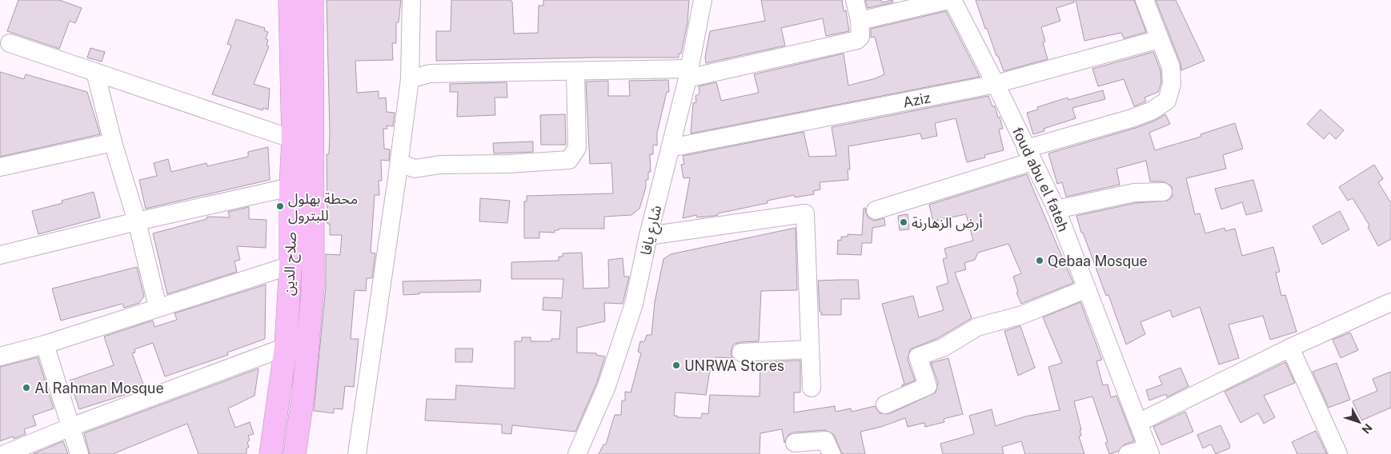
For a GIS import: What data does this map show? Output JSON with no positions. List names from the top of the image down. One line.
{"streets":{"highway":["صلاح الدين"],"street":["Aziz","foud abu el fateh","شارع يافا"]},"crossings":[["Aziz","foud abu el fateh"],["Aziz","شارع يافا"]],"places":["محطة بهلول للبترول","أرض الزهارنة","Qebaa Mosque","UNRWA Stores","Al Rahman Mosque"],"north":"bottom right"}
